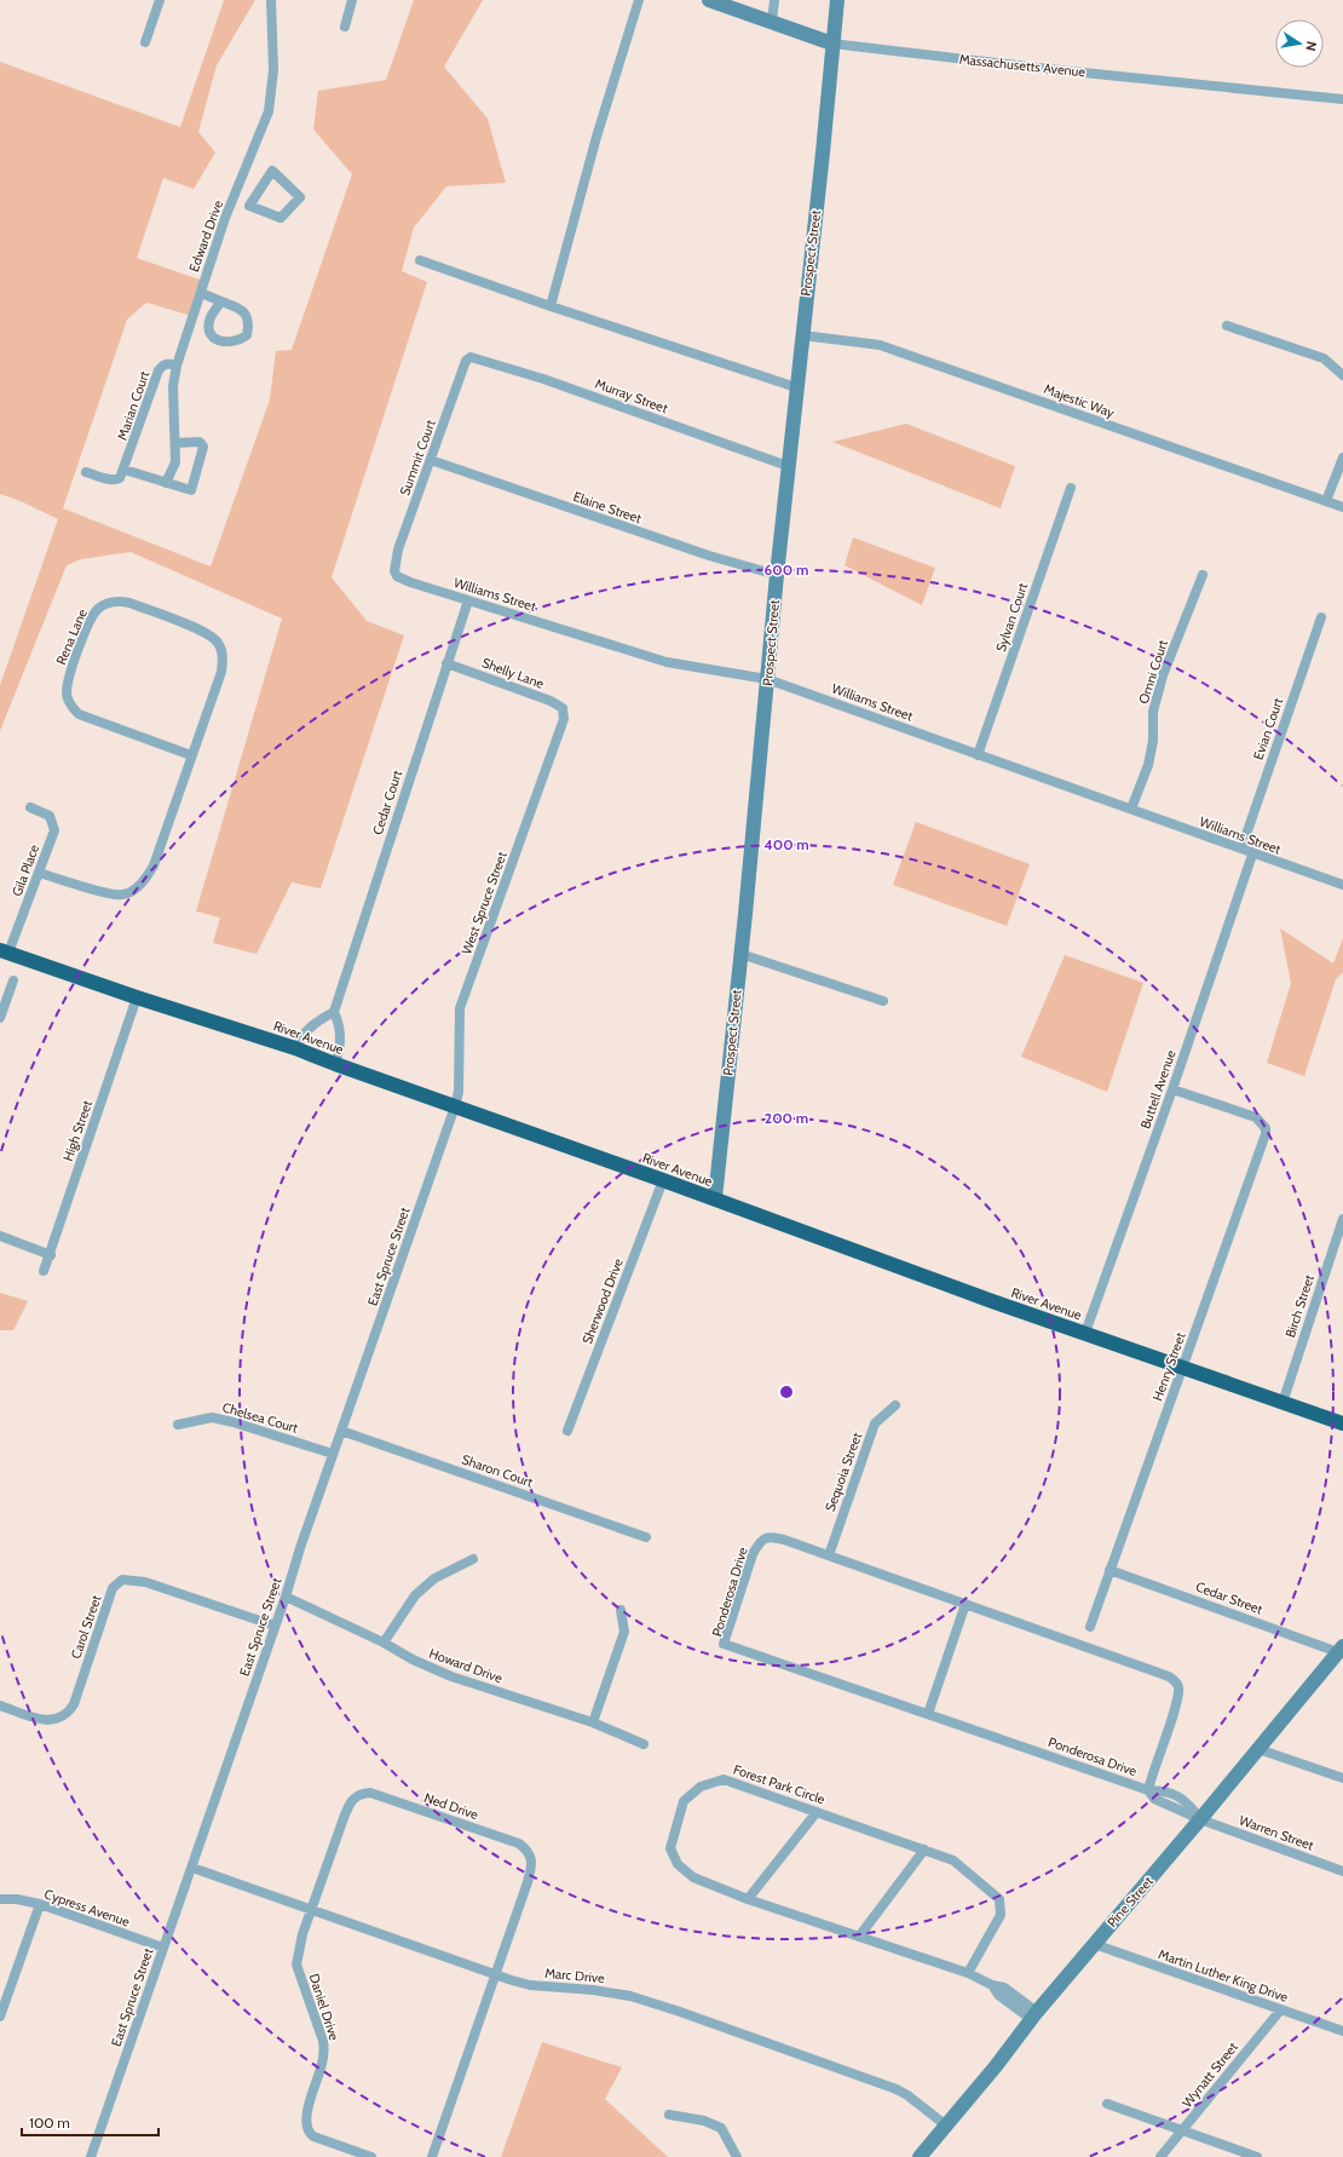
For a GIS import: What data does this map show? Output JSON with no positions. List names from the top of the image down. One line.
{"streets":{"highway":["River Avenue"],"street":["Massachusetts Avenue","Edward Drive","Prospect Street","Murray Street","Majestic Way","Marian Court","Summit Court","Elaine Street","Williams Street","Sylvan Court","Rena Lane","Omni Court","Shelly Lane","Evian Court","Cedar Court","Gila Place","West Spruce Street","Buttell Avenue","High Street","East Spruce Street","Sherwood Drive","Birch Street","Henry Street","Chelsea Court","Sharon Court","Sequoia Street","Ponderosa Drive","Cedar Street","Carol Street","Howard Drive","Forest Park Circle","Ned Drive","Warren Street","Pine Street","Cypress Avenue","Marc Drive","Martin Luther King Drive","Daniel Drive","Wynatt Street"]},"crossings":[["Massachusetts Avenue","Prospect Street"],["Edward Drive","Marian Court"],["Prospect Street","Murray Street"],["Prospect Street","Majestic Way"],["Prospect Street","Elaine Street"],["Prospect Street","Williams Street"],["Prospect Street","River Avenue"],["Murray Street","Summit Court"],["Summit Court","Elaine Street"],["Summit Court","Williams Street"],["Williams Street","Sylvan Court"],["Williams Street","Omni Court"],["Williams Street","Evian Court"],["Williams Street","Cedar Court"],["Williams Street","Buttell Avenue"],["Rena Lane","Gila Place"],["Shelly Lane","Cedar Court"],["Shelly Lane","West Spruce Street"],["Gila Place","River Avenue"],["West Spruce Street","River Avenue"],["West Spruce Street","East Spruce Street"],["River Avenue","Buttell Avenue"],["River Avenue","High Street"],["River Avenue","East Spruce Street"],["River Avenue","Sherwood Drive"],["River Avenue","Birch Street"],["River Avenue","Henry Street"],["Buttell Avenue","Henry Street"],["East Spruce Street","Chelsea Court"],["East Spruce Street","Sharon Court"],["East Spruce Street","Carol Street"],["East Spruce Street","Howard Drive"],["East Spruce Street","Cypress Avenue"],["East Spruce Street","Marc Drive"],["Henry Street","Cedar Street"],["Sequoia Street","Ponderosa Drive"],["Ponderosa Drive","Warren Street"],["Ponderosa Drive","Pine Street"],["Cedar Street","Pine Street"],["Forest Park Circle","Pine Street"],["Ned Drive","Marc Drive"],["Ned Drive","Daniel Drive"],["Warren Street","Pine Street"],["Pine Street","Marc Drive"],["Pine Street","Martin Luther King Drive"],["Marc Drive","Daniel Drive"],["Martin Luther King Drive","Wynatt Street"]],"scale_bar":"100 m","north":"right","rings":["600 m","400 m","200 m"]}
